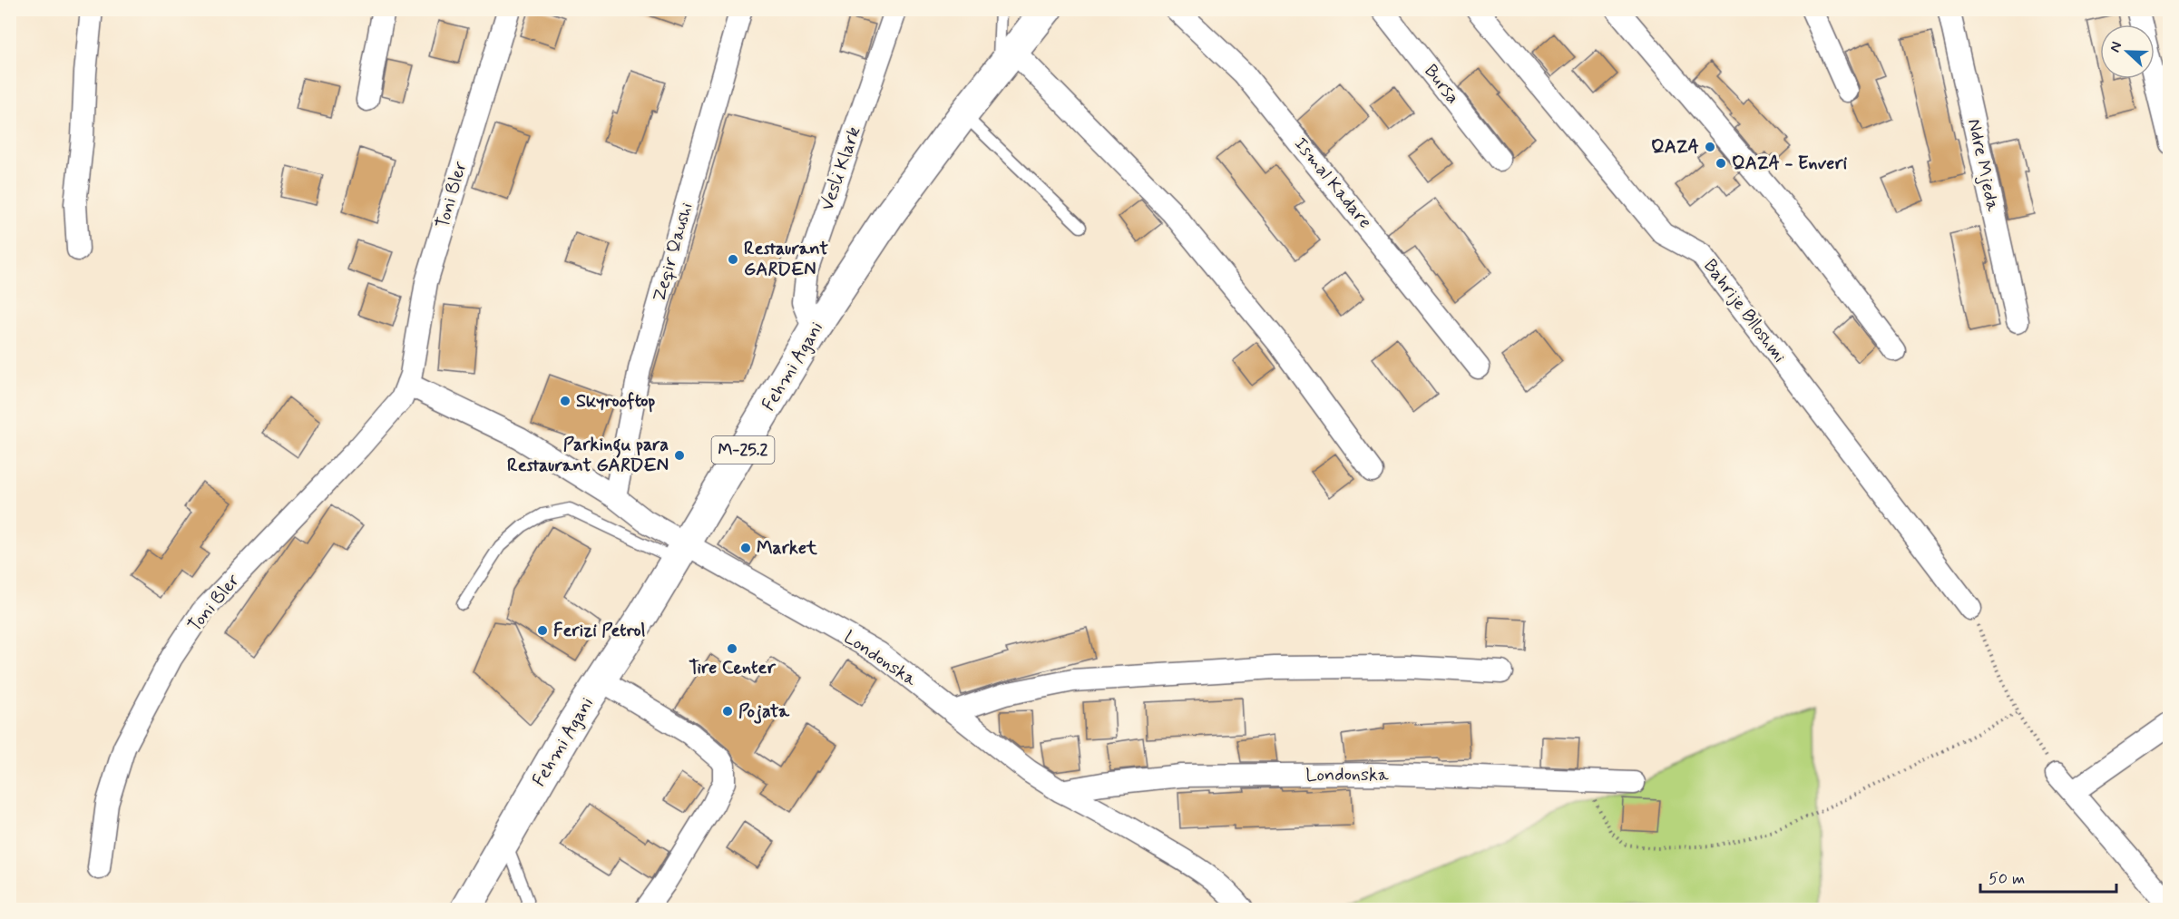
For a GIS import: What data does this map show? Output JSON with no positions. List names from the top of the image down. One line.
{"streets":{"main road":["Fehmi Agani","M-25.2"],"street":["Bursa","Ndre Mjeda","Vesli Klark","Ismal Kadare","Toni Bler","Zeqir Qaushi","Bahrije Blloshmi","Londonska"]},"crossings":[["Vesli Klark","Fehmi Agani"],["Fehmi Agani","Londonska"]],"places":["QAZA","QAZA - Enveri","Restaurant GARDEN","Skyrooftop","Parkingu para Restaurant GARDEN","Market","Ferizi Petrol","Tire Center","Pojata"],"scale_bar":"50 m","north":"left"}
